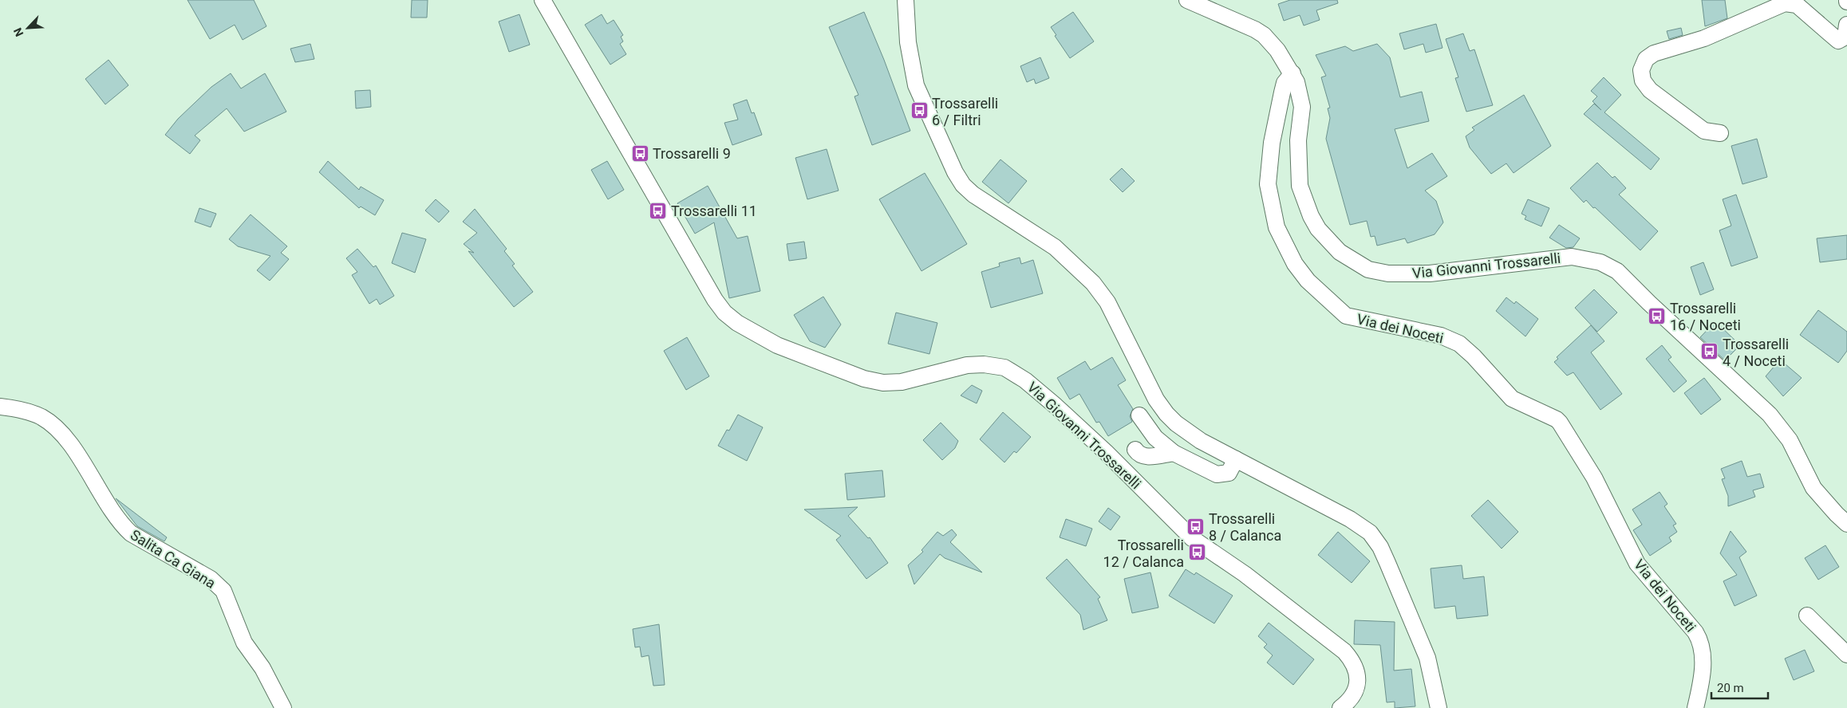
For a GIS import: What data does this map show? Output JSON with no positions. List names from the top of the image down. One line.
{"streets":{"street":["Via Giovanni Trossarelli","Via dei Noceti","Salita Ca Giana"]},"crossings":[["Via Giovanni Trossarelli","Via dei Noceti"]],"places":{"bus stop":["Trossarelli 6 / Filtri","Trossarelli 9","Trossarelli 11","Trossarelli 16 / Noceti","Trossarelli 4 / Noceti","Trossarelli 8 / Calanca","Trossarelli 12 / Calanca"]},"scale_bar":"20 m","north":"bottom left"}
